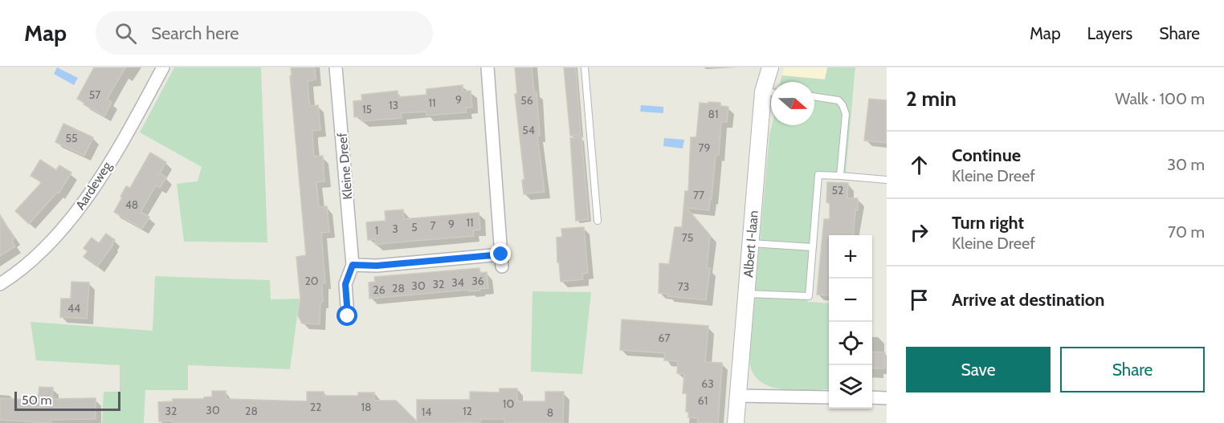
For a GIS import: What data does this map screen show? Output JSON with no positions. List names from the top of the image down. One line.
{"streets":{"street":["Kleine Dreef","Aardeweg","Albert I-laan"]},"house_numbers":["57","9","56","11","13","15","81","54","55","79","52","77","48","11","9","7","5","3","1","75","20","36","34","32","30","73","28","26","44","67","63","61","10","22","18","30","32","28","12","14","8"],"scale_bar":"50 m","north":"right","page":{"header":"Map","search":"Search here","nav":["Map","Layers","Share"],"heading":["2 min","Walk · 100 m"],"list":[["Continue","Kleine Dreef","30 m"],["Turn right","Kleine Dreef","70 m"],"Arrive at destination"],"map_buttons":["+","−"],"buttons":["Save","Share"],"scale":"50 m"}}
